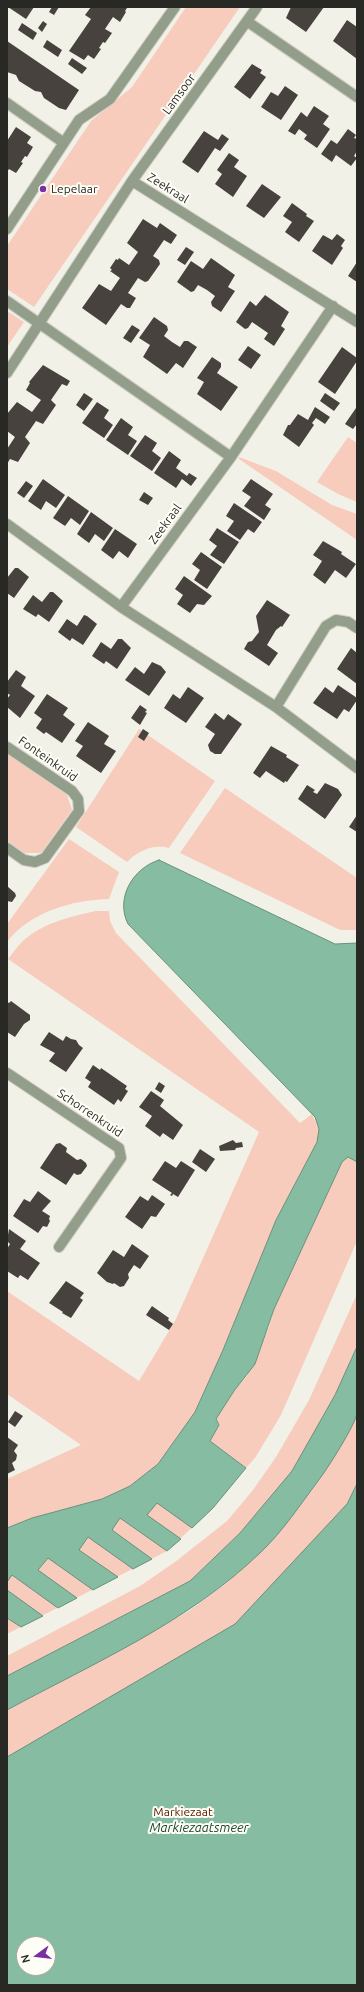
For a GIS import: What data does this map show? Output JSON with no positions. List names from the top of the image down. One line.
{"streets":{"street":["Lamsoor","Zeekraal","Fonteinkruid","Schorrenkruid"]},"crossings":[["Lamsoor","Zeekraal"]],"water":["Markiezaatsmeer"],"parks":["Markiezaat"],"places":["Lepelaar"],"north":"left"}
